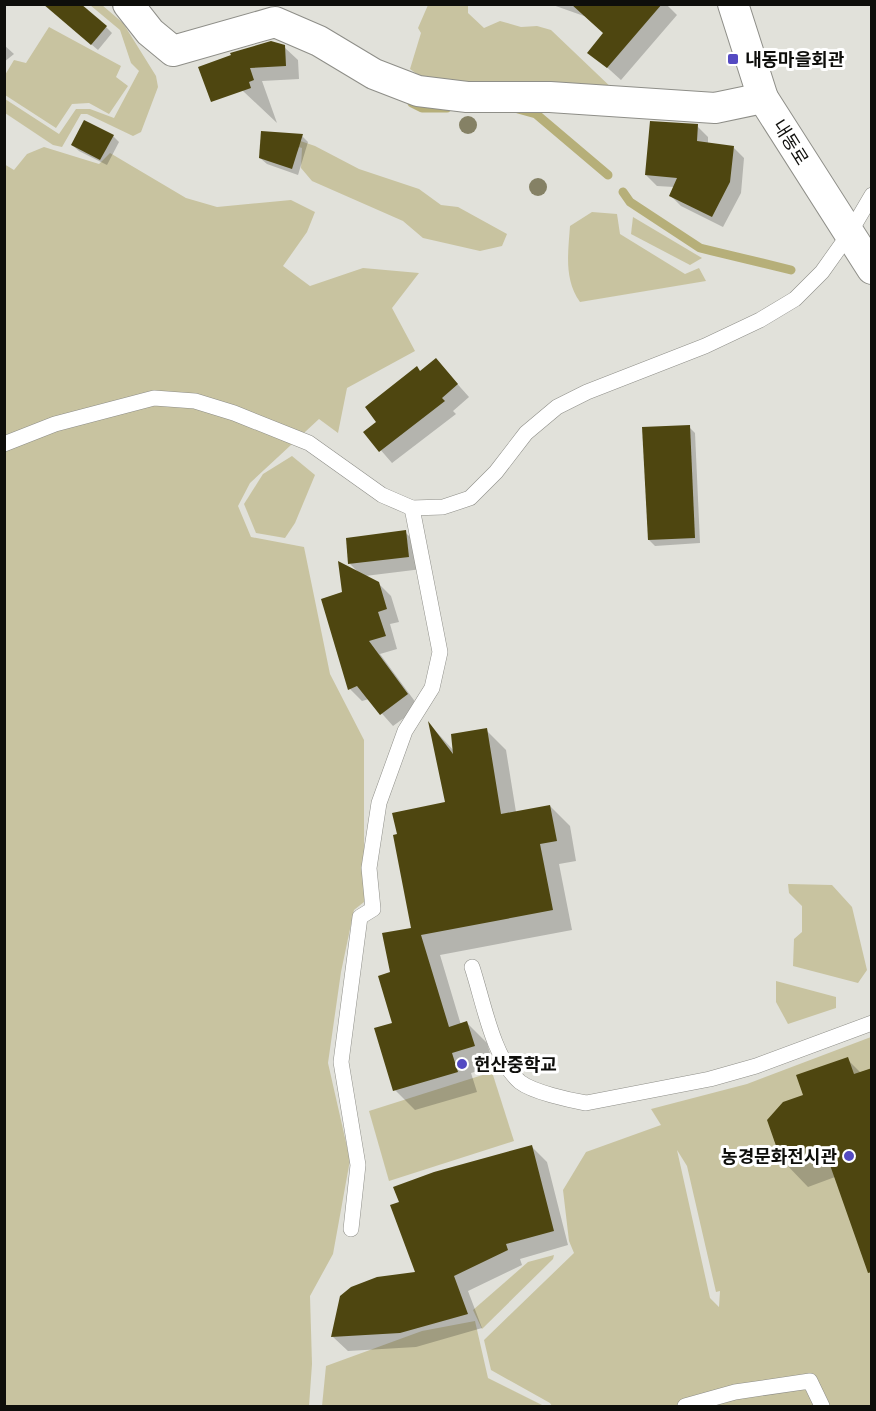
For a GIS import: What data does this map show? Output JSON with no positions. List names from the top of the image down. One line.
{"streets":{"street":["내동로"]},"places":{"transit":["내동마을회관"],"other":["헌산중학교","농경문화전시관"]}}
